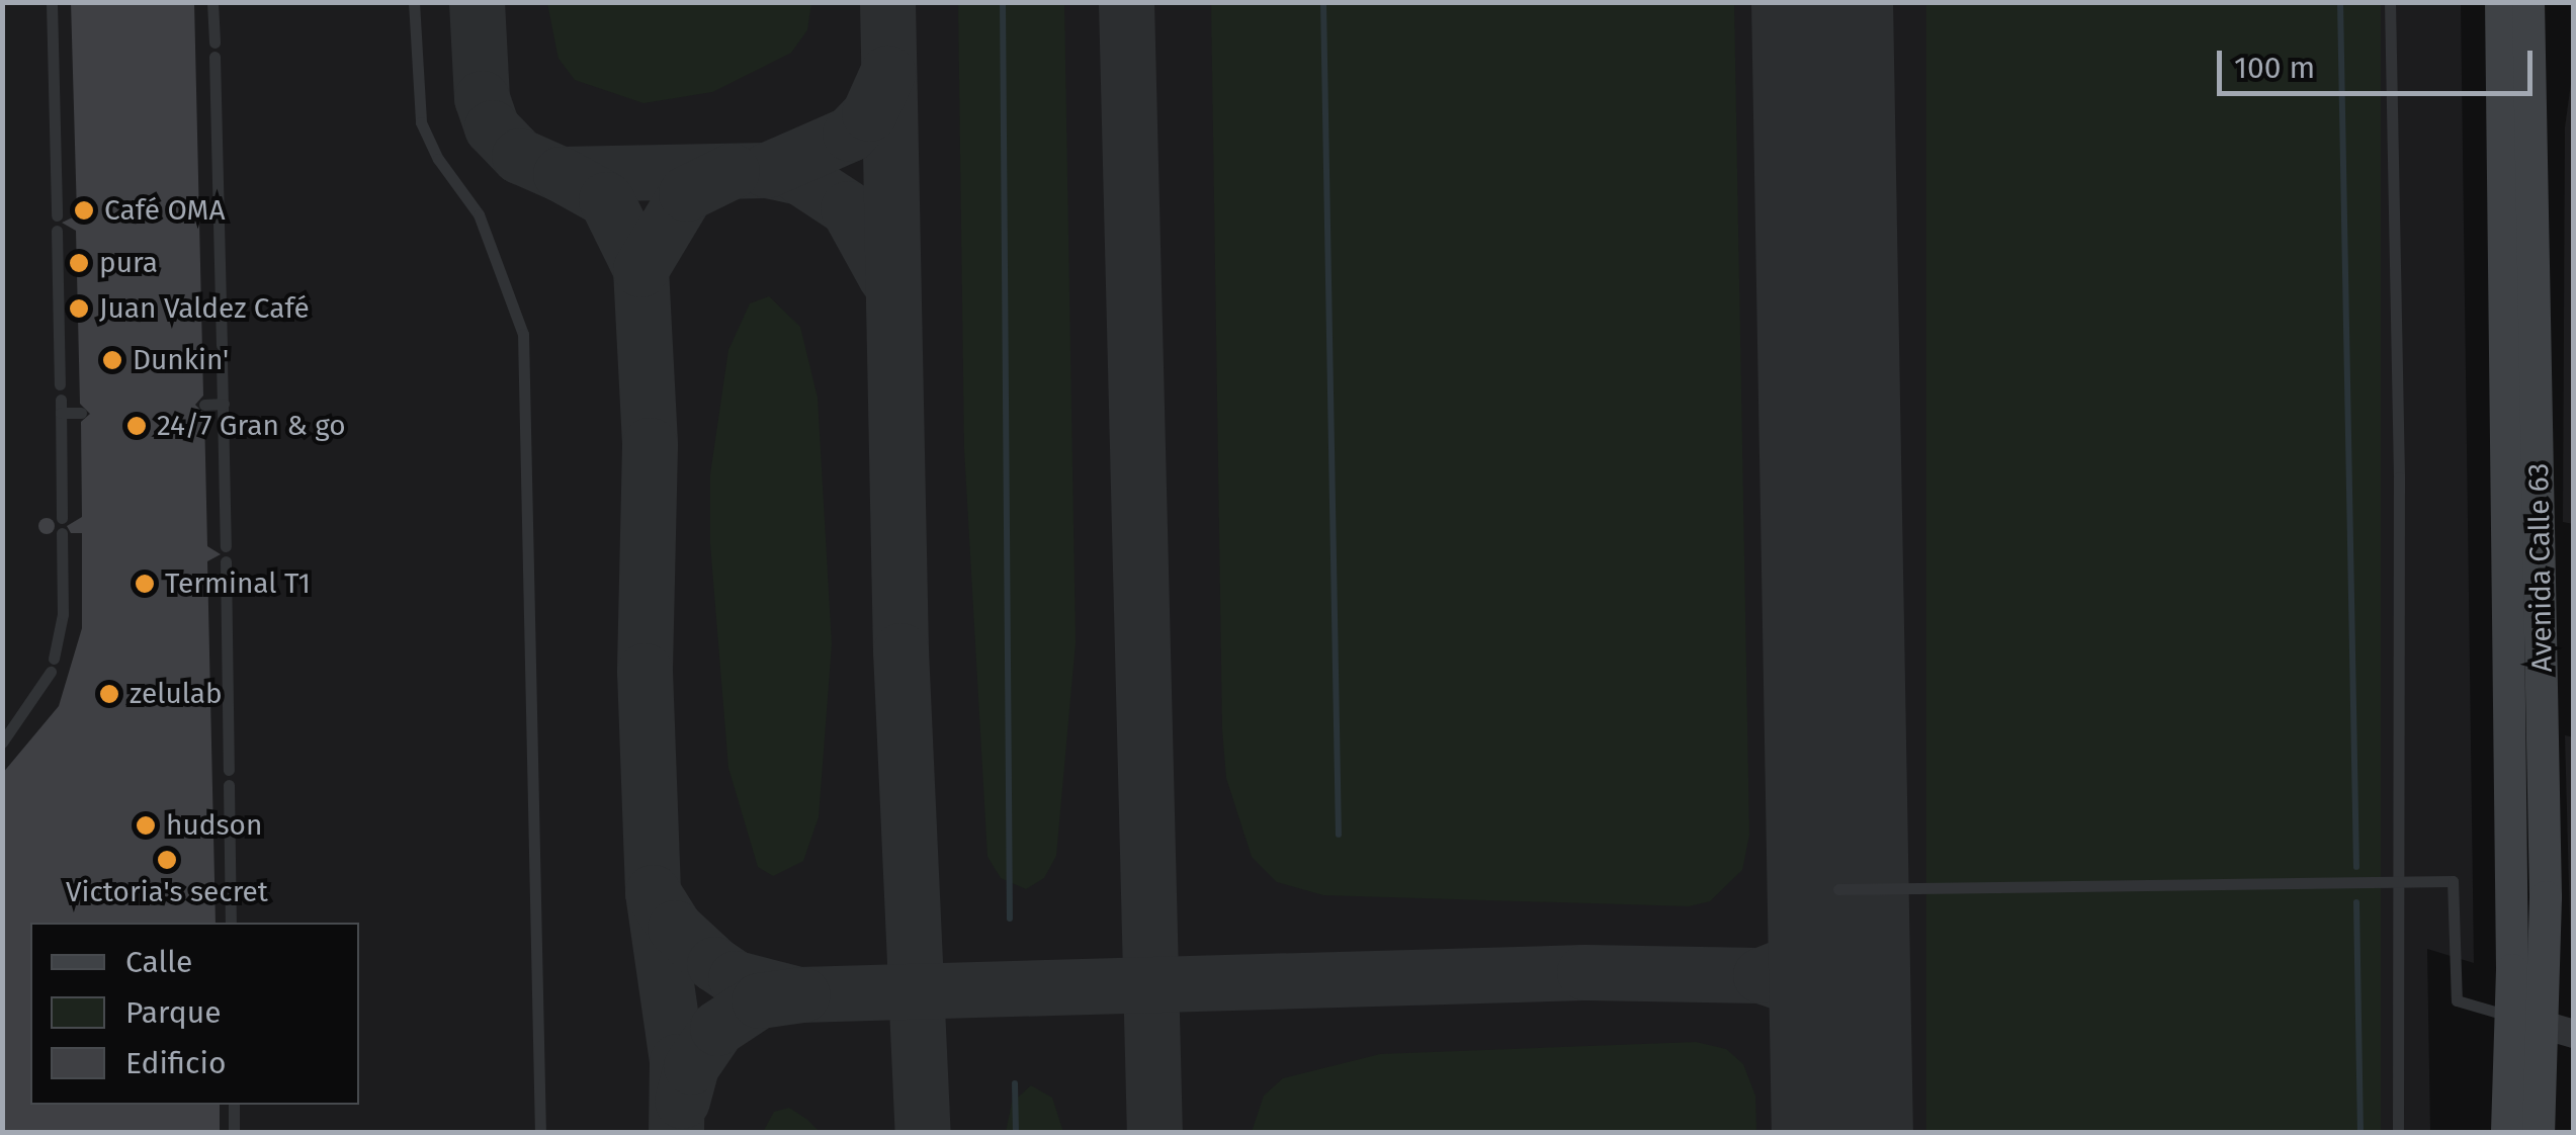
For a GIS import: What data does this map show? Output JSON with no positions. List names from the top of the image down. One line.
{"streets":{"main road":["Avenida Calle 63"]},"places":["Café OMA","pura","Juan Valdez Café","Dunkin'","24/7 Gran & go","Terminal T1","zelulab","hudson","Victoria's secret"],"legend":["Calle","Parque","Edificio"],"scale_bar":"100 m"}
